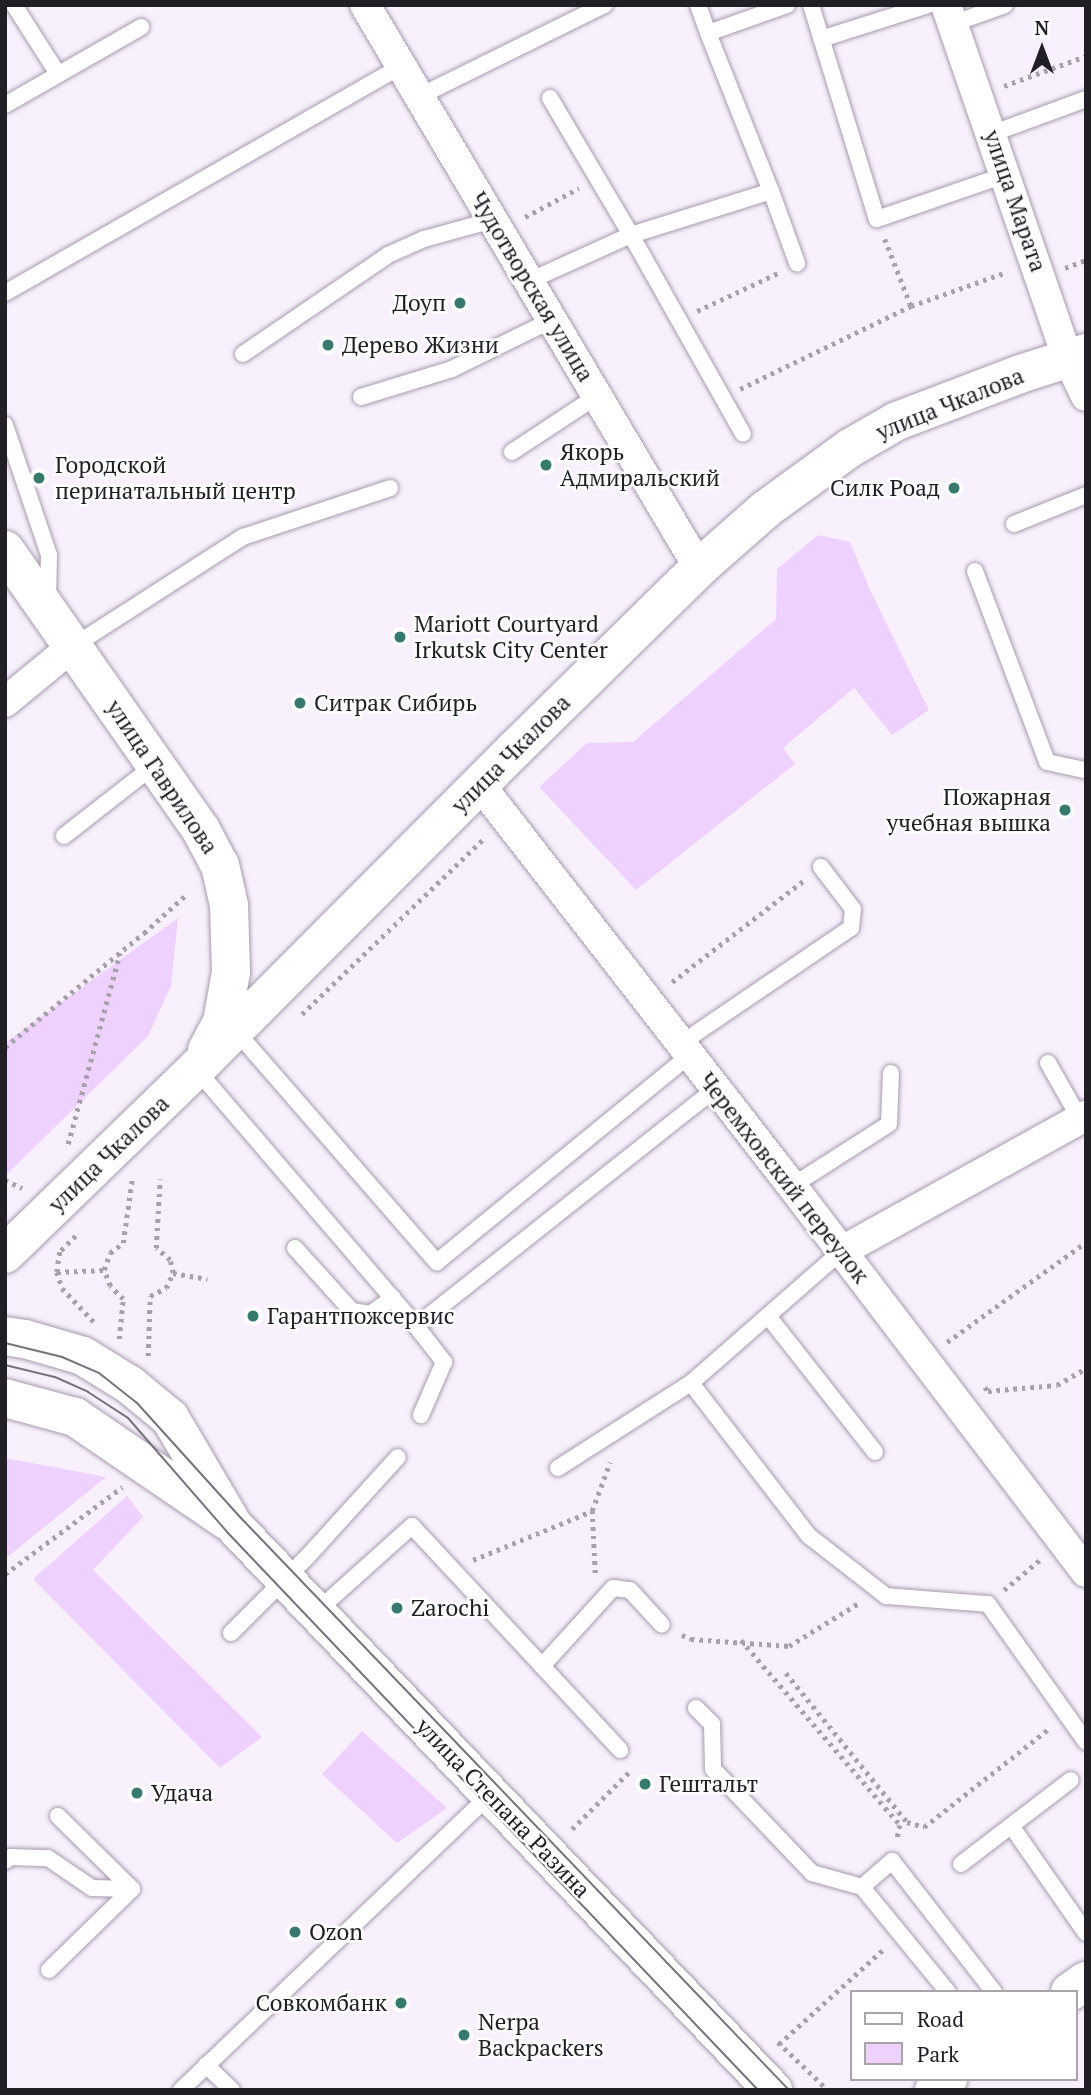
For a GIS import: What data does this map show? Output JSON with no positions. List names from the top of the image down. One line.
{"streets":{"main road":["улица Чкалова","улица Гаврилова","улица Степана Разина"],"street":["улица Марата","Чудотворская улица","Черемховский переулок"]},"crossings":[["улица Марата","улица Чкалова"],["Чудотворская улица","улица Чкалова"],["улица Чкалова","улица Гаврилова"],["улица Чкалова","Черемховский переулок"]],"places":["Доуп","Дерево Жизни","Якорь Адмиральский","Городской перинатальный центр","Силк Роад","Mariott Courtyard Irkutsk City Center","Ситрак Сибирь","Пожарная учебная вышка","Гарантпожсервис","Zarochi","Гештальт","Удача","Ozon","Совкомбанк","Nerpa Backpackers"],"legend":["Road","Park"],"north":"top"}
